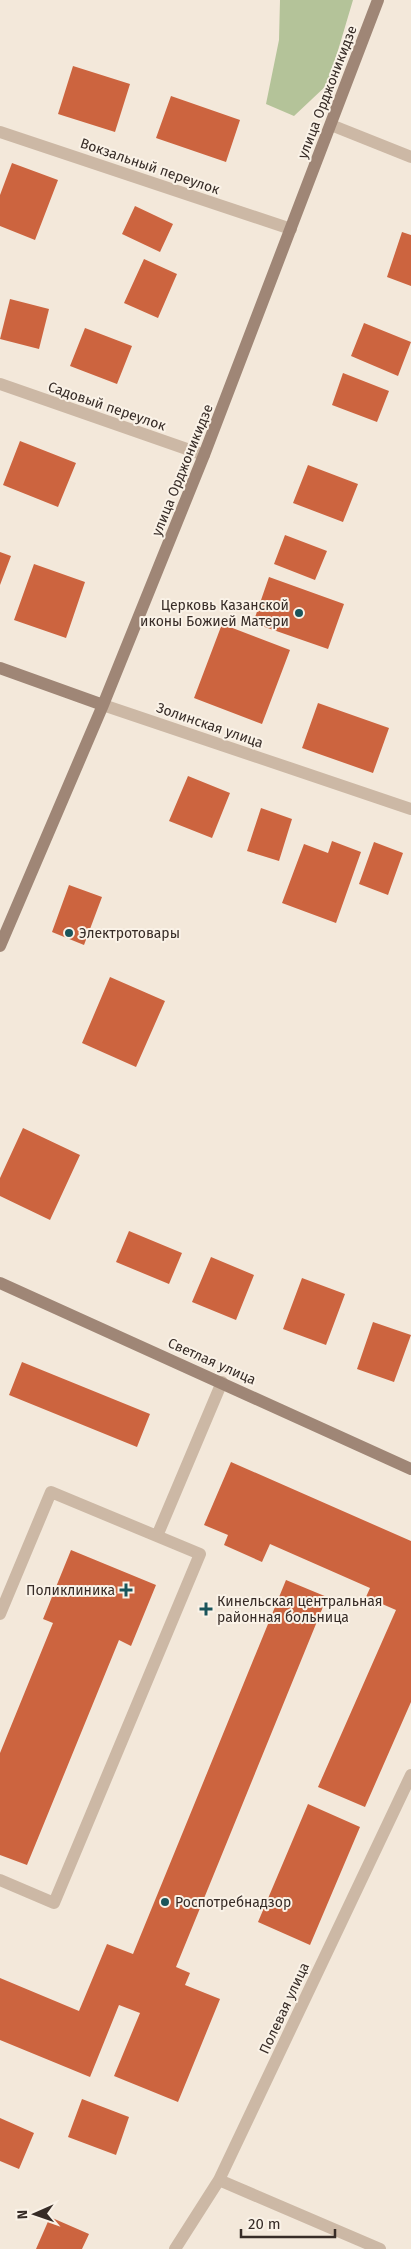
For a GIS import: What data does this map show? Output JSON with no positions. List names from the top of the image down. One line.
{"streets":{"main road":["улица Орджоникидзе","Золинская улица","Светлая улица"],"street":["Вокзальный переулок","Садовый переулок","Полевая улица"]},"crossings":[["улица Орджоникидзе","Вокзальный переулок"],["улица Орджоникидзе","Садовый переулок"],["улица Орджоникидзе","Золинская улица"]],"places":{"other":["Церковь Казанской иконы Божией Матери","Электротовары","Роспотребнадзор"],"health":["Поликлиника","Кинельская центральная районная больница"]},"scale_bar":"20 m","north":"left"}
